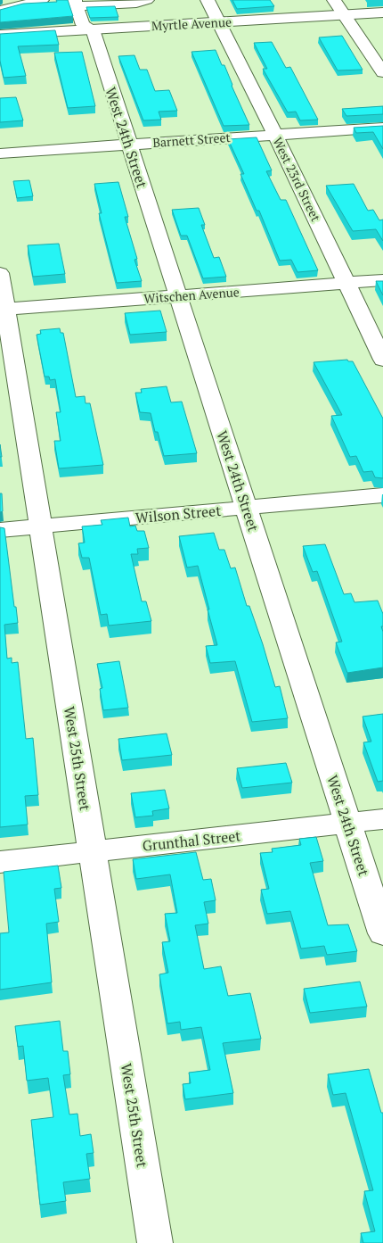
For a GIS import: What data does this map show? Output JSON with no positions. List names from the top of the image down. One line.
{"streets":{"street":["Myrtle Avenue","West 24th Street","Barnett Street","West 23rd Street","Witschen Avenue","Wilson Street","West 25th Street","Grunthal Street"]},"crossings":[["Myrtle Avenue","West 24th Street"],["Myrtle Avenue","West 23rd Street"],["West 24th Street","Barnett Street"],["West 24th Street","Witschen Avenue"],["West 24th Street","Wilson Street"],["West 24th Street","Grunthal Street"],["Barnett Street","West 23rd Street"],["West 23rd Street","Witschen Avenue"],["Witschen Avenue","West 25th Street"],["Wilson Street","West 25th Street"],["West 25th Street","Grunthal Street"]]}
